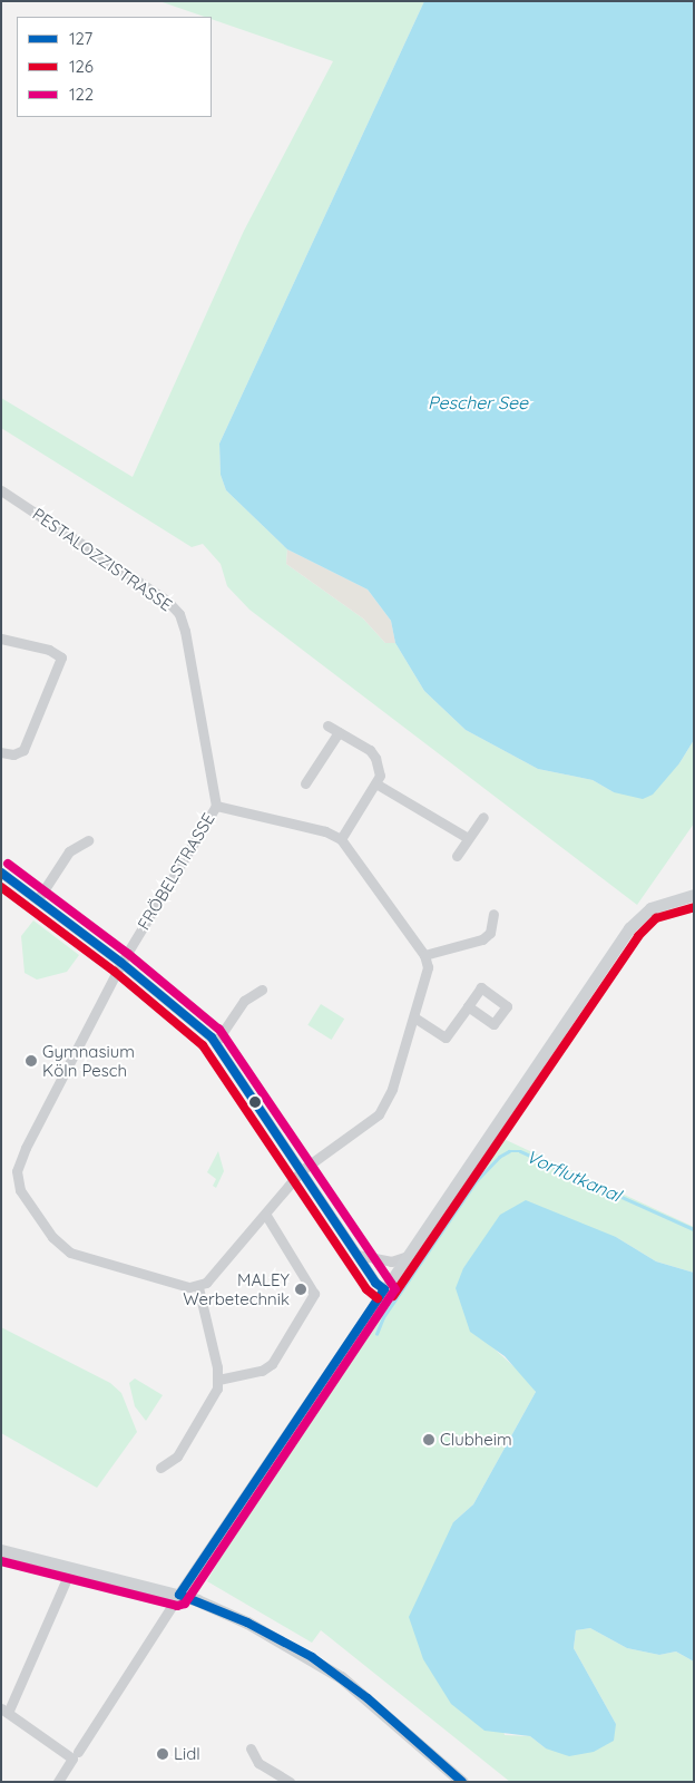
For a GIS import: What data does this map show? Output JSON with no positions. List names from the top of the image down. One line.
{"streets":{"street":["PESTALOZZISTRASSE","FRÖBELSTRASSE"]},"crossings":[["PESTALOZZISTRASSE","FRÖBELSTRASSE"]],"water":["Pescher See","Vorflutkanal"],"places":["Gymnasium Köln Pesch","MALEY Werbetechnik","Clubheim","Lidl"],"lines":["transit line 122","transit line 127","transit line 126"],"legend":["127","126","122"]}
